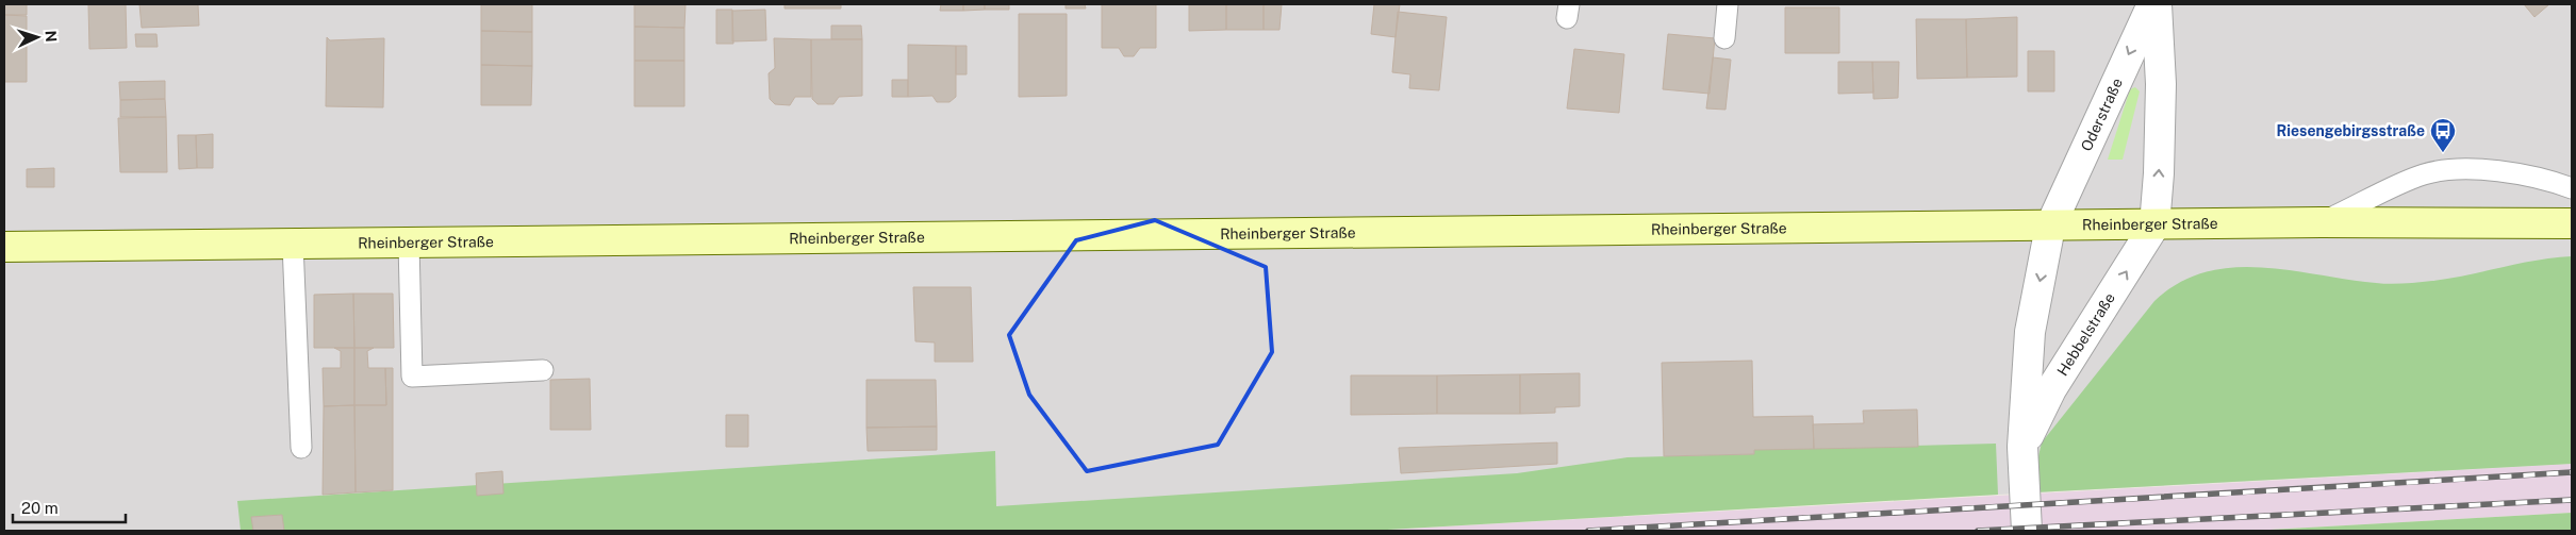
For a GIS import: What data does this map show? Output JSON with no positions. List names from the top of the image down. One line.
{"streets":{"main road":["Rheinberger Straße"],"street":["Oderstraße","Hebbelstraße"]},"crossings":[["Oderstraße","Rheinberger Straße"],["Oderstraße","Hebbelstraße"],["Rheinberger Straße","Hebbelstraße"]],"places":{"bus stop":["Riesengebirgsstraße"]},"scale_bar":"20 m","north":"right"}
